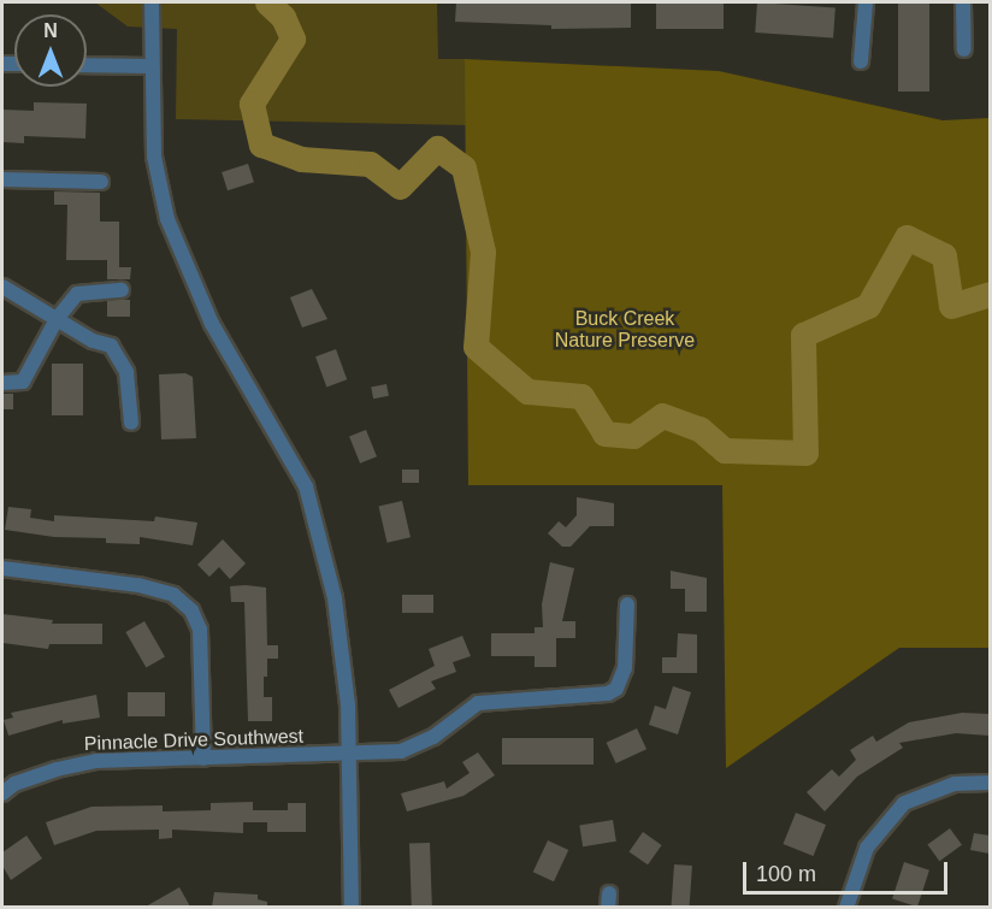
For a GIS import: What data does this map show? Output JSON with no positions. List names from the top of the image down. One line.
{"streets":{"street":["Pinnacle Drive Southwest"]},"parks":["Buck Creek Nature Preserve"],"scale_bar":"100 m","north":"top"}
